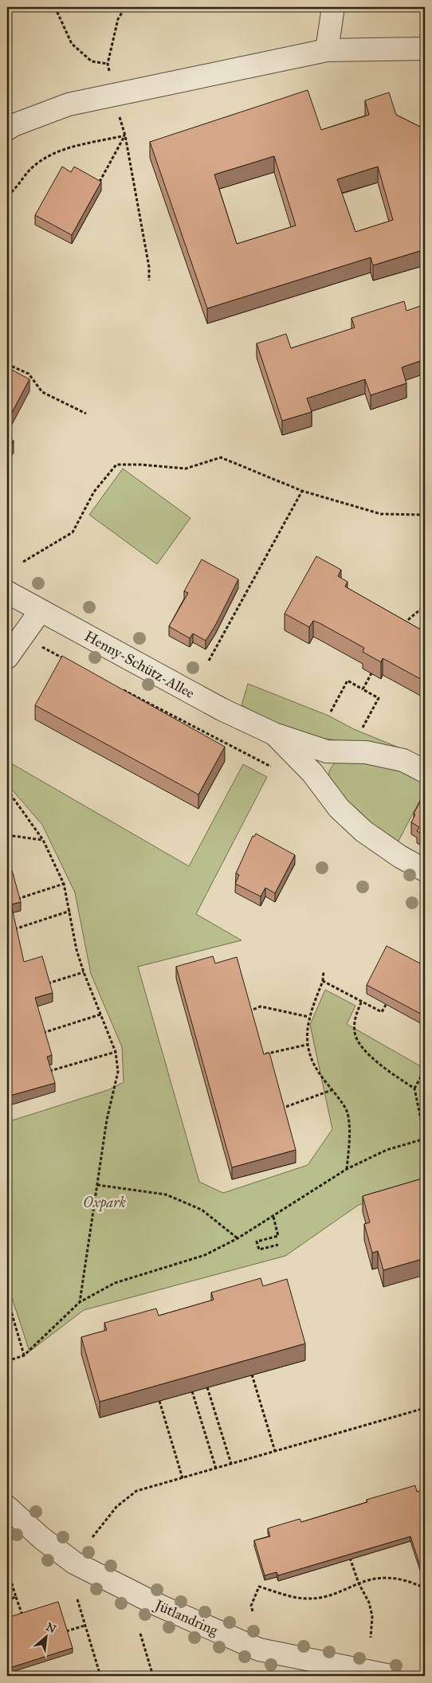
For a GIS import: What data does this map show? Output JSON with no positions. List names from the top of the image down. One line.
{"streets":{"street":["Henny-Schütz-Allee","Jütlandring"]},"parks":["Oxpark"],"north":"top right"}
